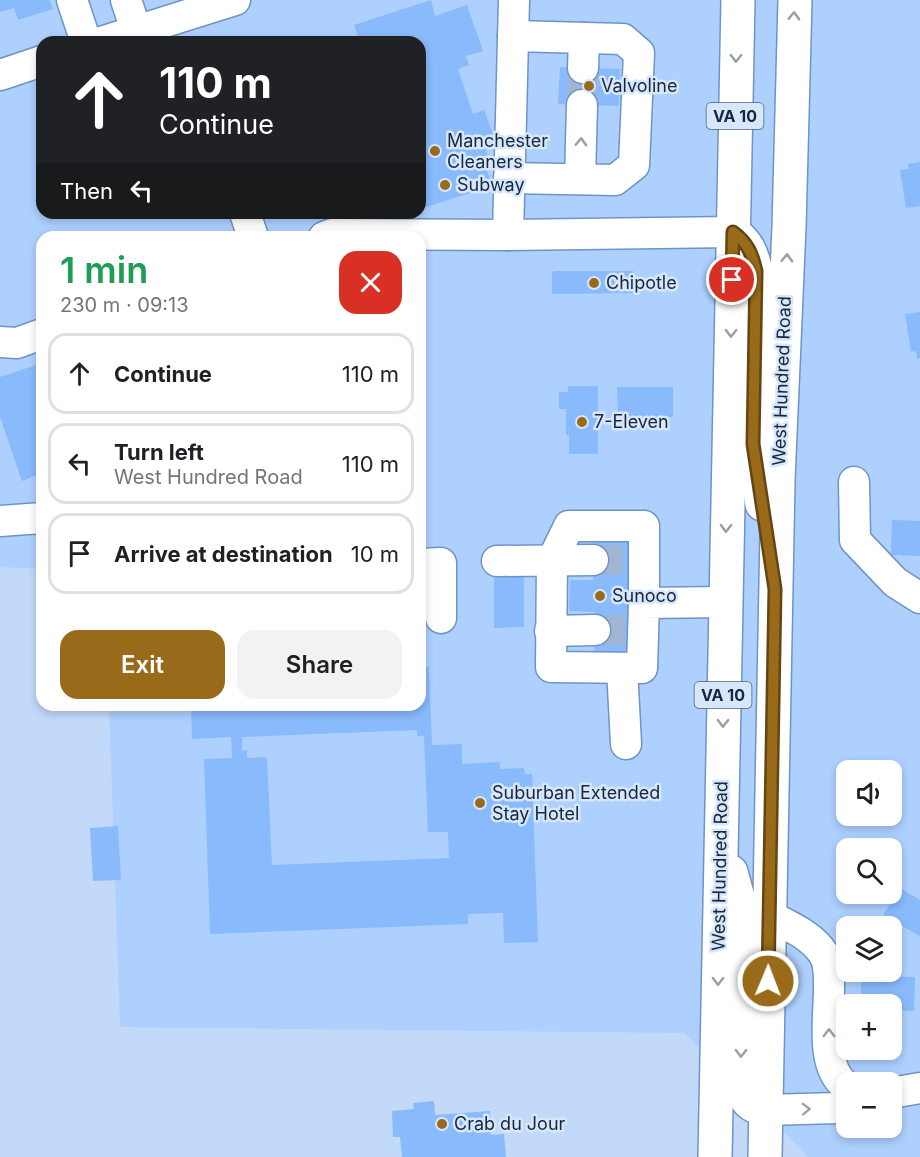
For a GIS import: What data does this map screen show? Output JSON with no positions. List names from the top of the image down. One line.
{"streets":{"main road":["VA 10","West Hundred Road"]},"places":["Valvoline","Manchester Cleaners","Subway","Chipotle","7-Eleven","Sunoco","Suburban Extended Stay Hotel","Crab du Jour"],"page":{"turn":["110 m","Continue"],"then":"Then","heading":["1 min","230 m · 09:13"],"list":[{"name":"Continue","value":"110 m"},{"name":"Turn left","note":"West Hundred Road","value":"110 m"},{"name":"Arrive at destination","value":"10 m"}],"buttons":["Exit","Share"],"map_buttons":["+","−"]}}
